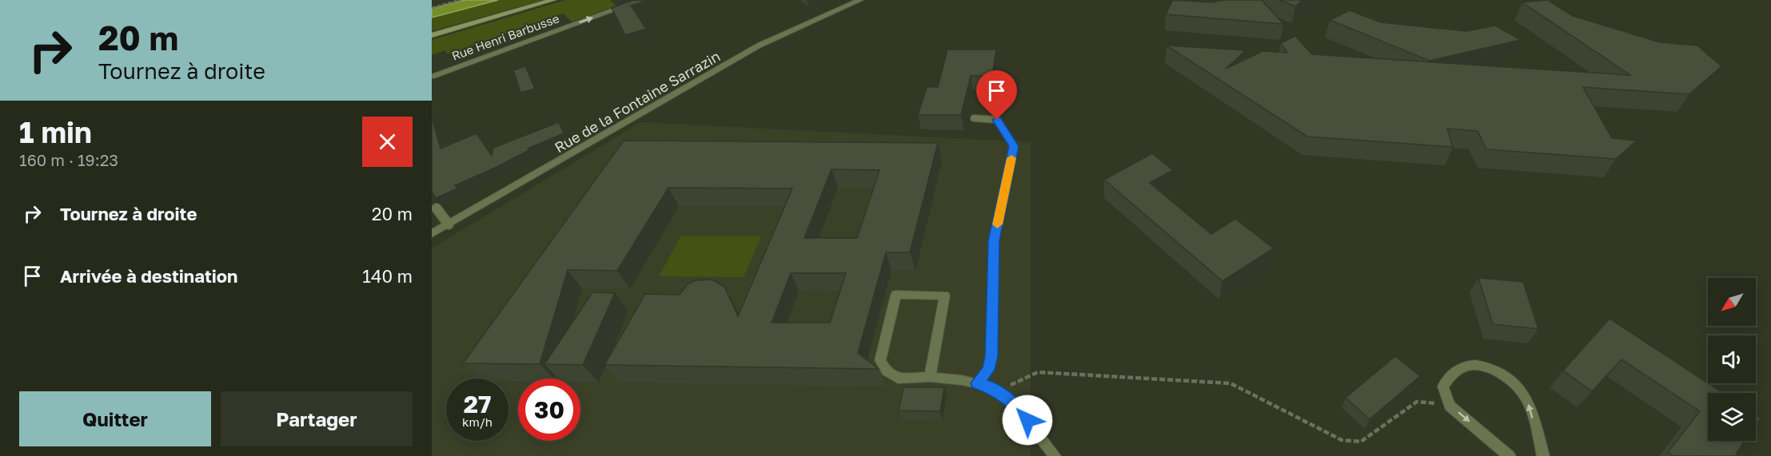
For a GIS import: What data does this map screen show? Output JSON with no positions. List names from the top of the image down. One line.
{"streets":{"street":["Rue Henri Barbusse","Rue de la Fontaine Sarrazin"]},"one_way":["Rue Henri Barbusse"],"north":"bottom left","page":{"turn":["20 m","Tournez à droite"],"heading":["1 min","160 m · 19:23"],"list":[{"name":"Tournez à droite","value":"20 m"},{"name":"Arrivée à destination","value":"140 m"}],"speed":"27 km/h","limit":"30","buttons":["Quitter","Partager"]}}
